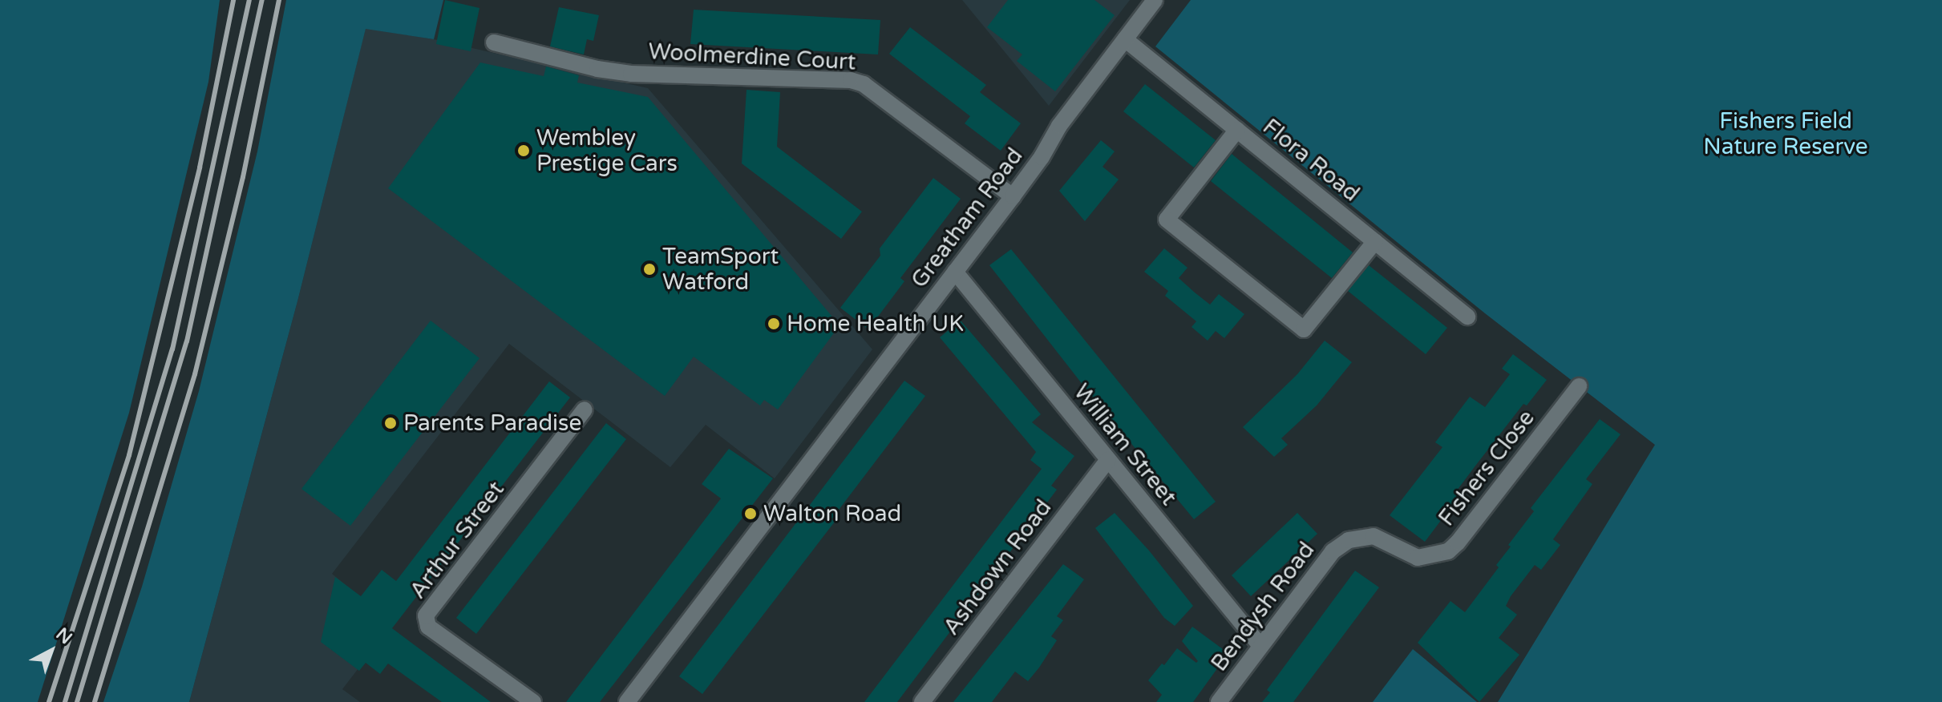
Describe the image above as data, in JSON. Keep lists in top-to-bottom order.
{
  "streets": {
    "street": [
      "Woolmerdine Court",
      "Flora Road",
      "Greatham Road",
      "William Street",
      "Fishers Close",
      "Arthur Street",
      "Ashdown Road",
      "Bendysh Road"
    ]
  },
  "crossings": [
    ["Woolmerdine Court", "Greatham Road"],
    ["Flora Road", "Greatham Road"],
    ["Greatham Road", "William Street"],
    ["William Street", "Ashdown Road"],
    ["William Street", "Bendysh Road"],
    ["Fishers Close", "Bendysh Road"]
  ],
  "parks": ["Fishers Field Nature Reserve"],
  "places": [
    "Wembley Prestige Cars",
    "TeamSport Watford",
    "Home Health UK",
    "Parents Paradise",
    "Walton Road"
  ],
  "north": "top right"
}
